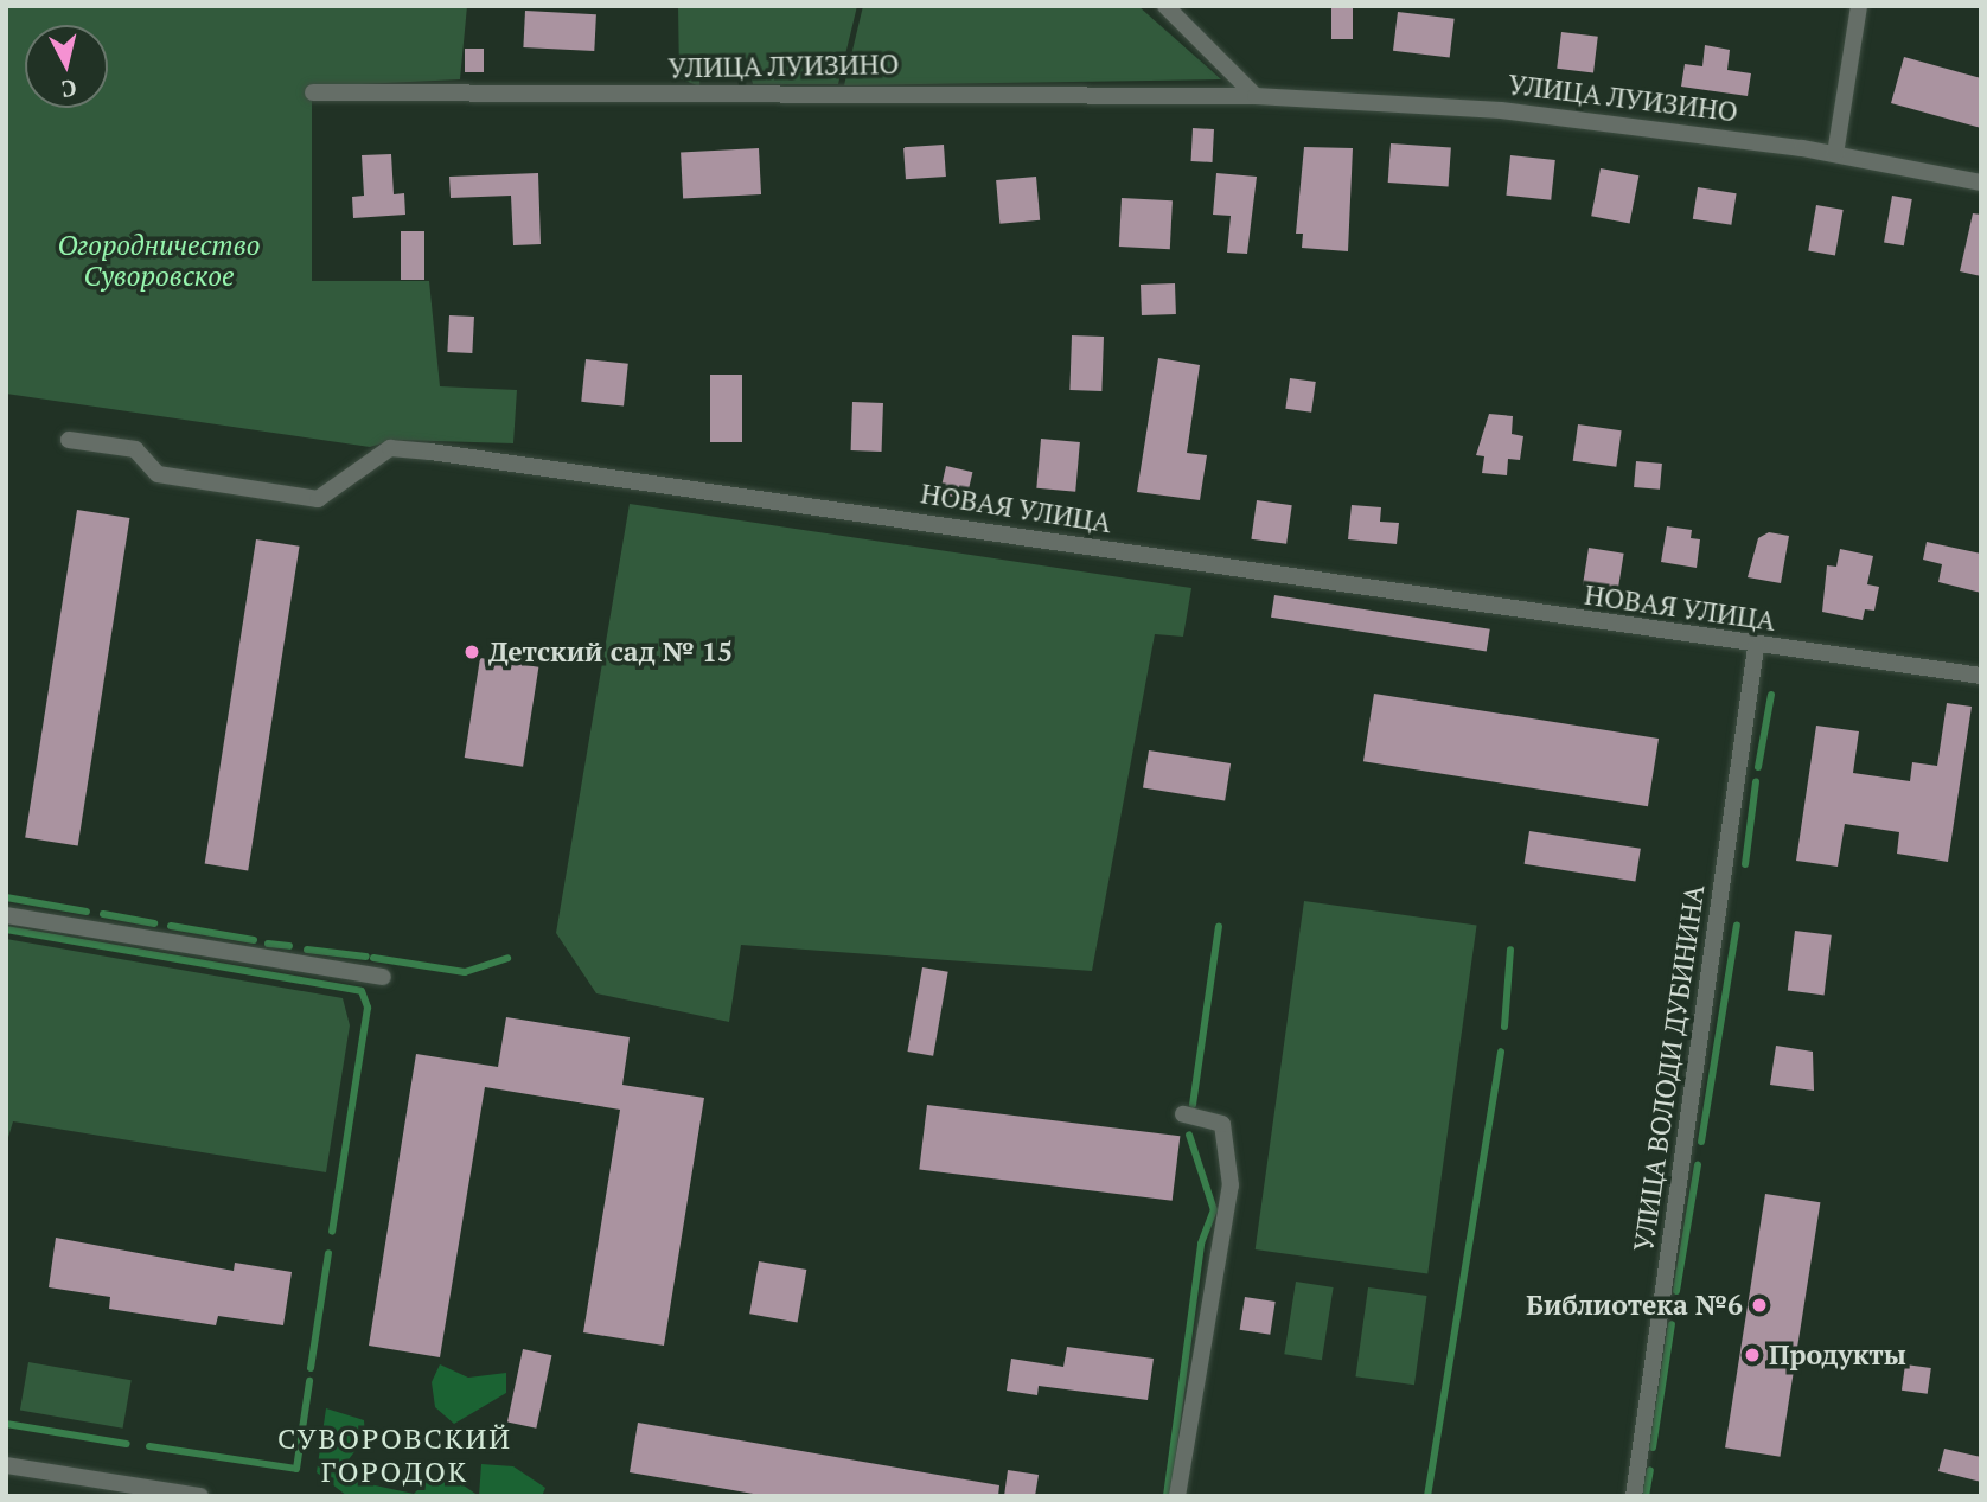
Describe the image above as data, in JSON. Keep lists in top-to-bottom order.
{
  "streets": {
    "street": ["УЛИЦА ЛУИЗИНО", "НОВАЯ УЛИЦА", "УЛИЦА ВОЛОДИ ДУБИНИНА"]
  },
  "crossings": [
    ["НОВАЯ УЛИЦА", "УЛИЦА ВОЛОДИ ДУБИНИНА"]
  ],
  "districts": ["СУВОРОВСКИЙ ГОРОДОК"],
  "parks": ["Огородничество Суворовское"],
  "places": ["Детский сад № 15", "Библиотека №6", "Продукты"],
  "north": "bottom"
}
